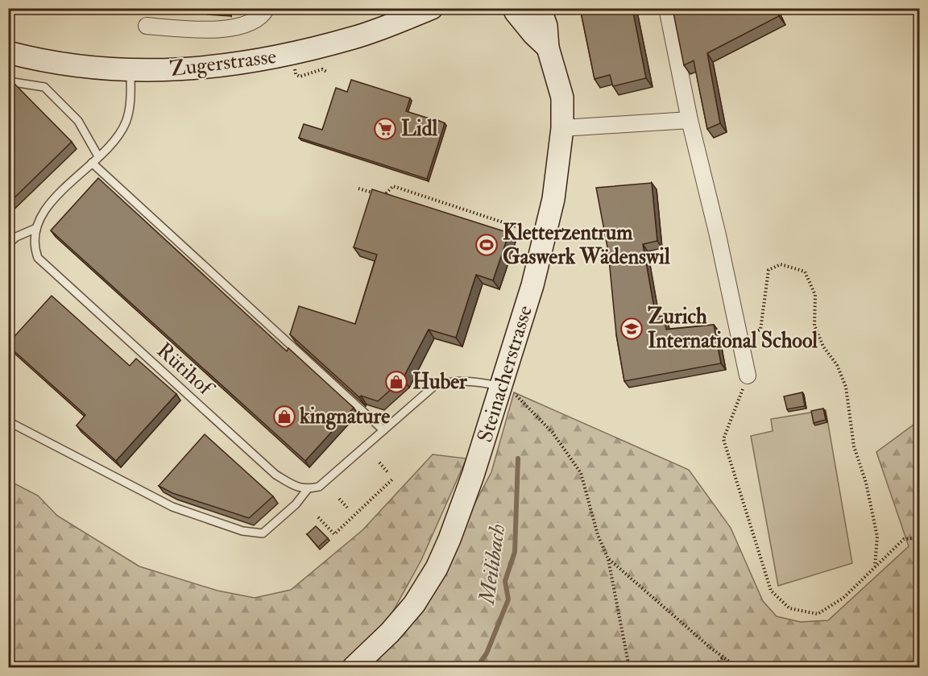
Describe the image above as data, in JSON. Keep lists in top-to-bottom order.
{
  "streets": {
    "street": ["Zugerstrasse", "Steinacherstrasse"],
    "lane": ["Rütihof"]
  },
  "water": ["Meilibach"],
  "places": {
    "supermarket": ["Lidl"],
    "sports": ["Kletterzentrum Gaswerk Wädenswil"],
    "school or university": ["Zurich International School"],
    "shop": ["Huber", "kingnature"]
  }
}
